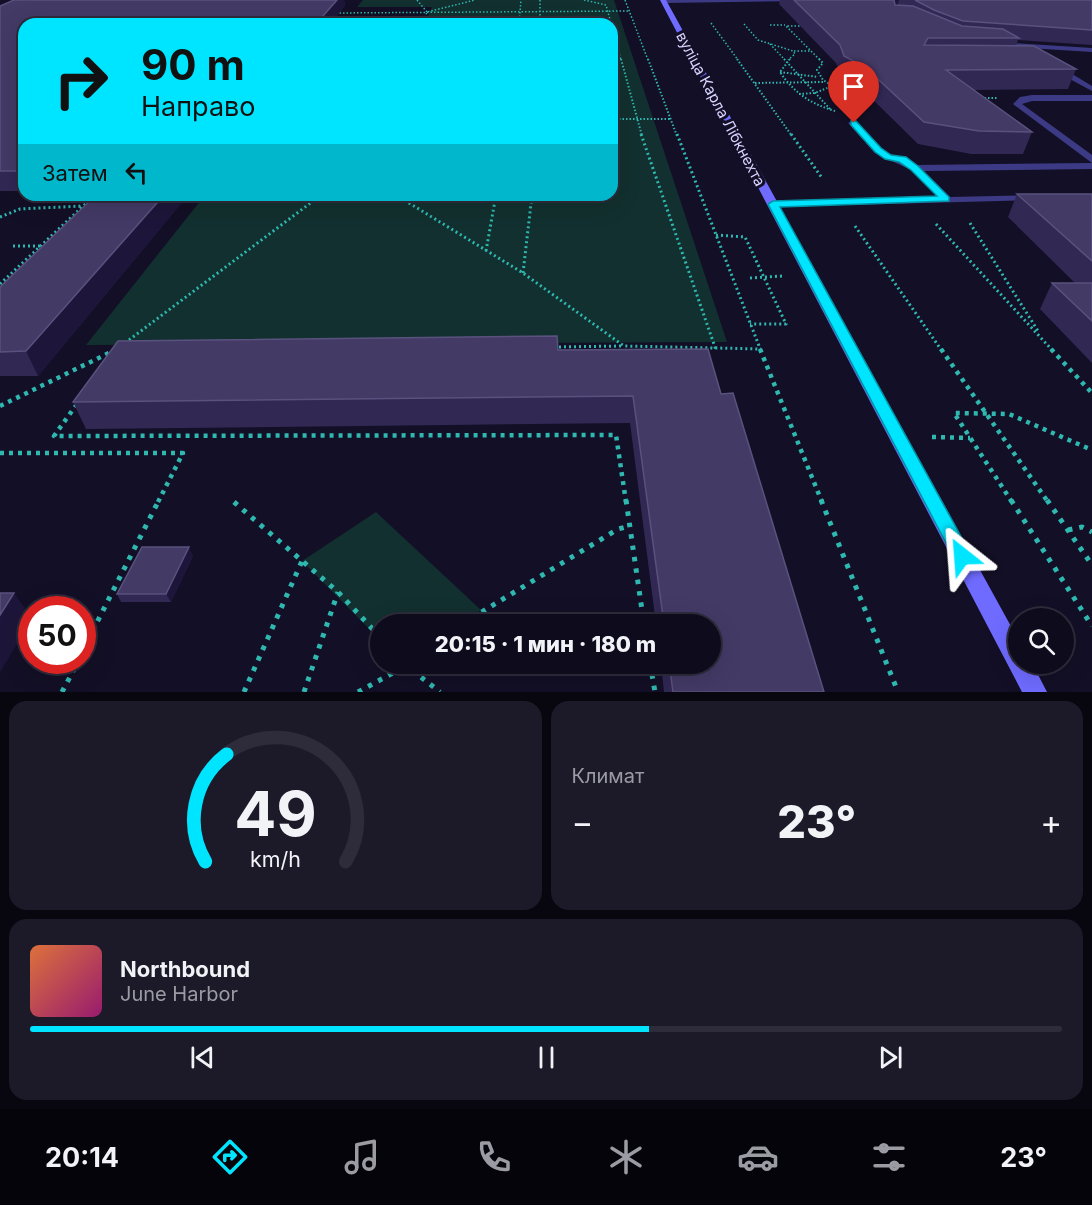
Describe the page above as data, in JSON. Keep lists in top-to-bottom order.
{
  "streets": {
    "main road": ["вуліца Карла Лібкнехта"]
  },
  "page": {
    "turn": ["90 m", "Направо"],
    "then": "Затем",
    "limit": "50",
    "trip": "20:15 · 1 мин · 180 m",
    "tile": "Климат",
    "heat": ["−", "23°", "+"],
    "song": ["Northbound", "June Harbor"],
    "tabs": ["20:14", "23°"],
    "gauge": ["49", "km/h"]
  }
}
